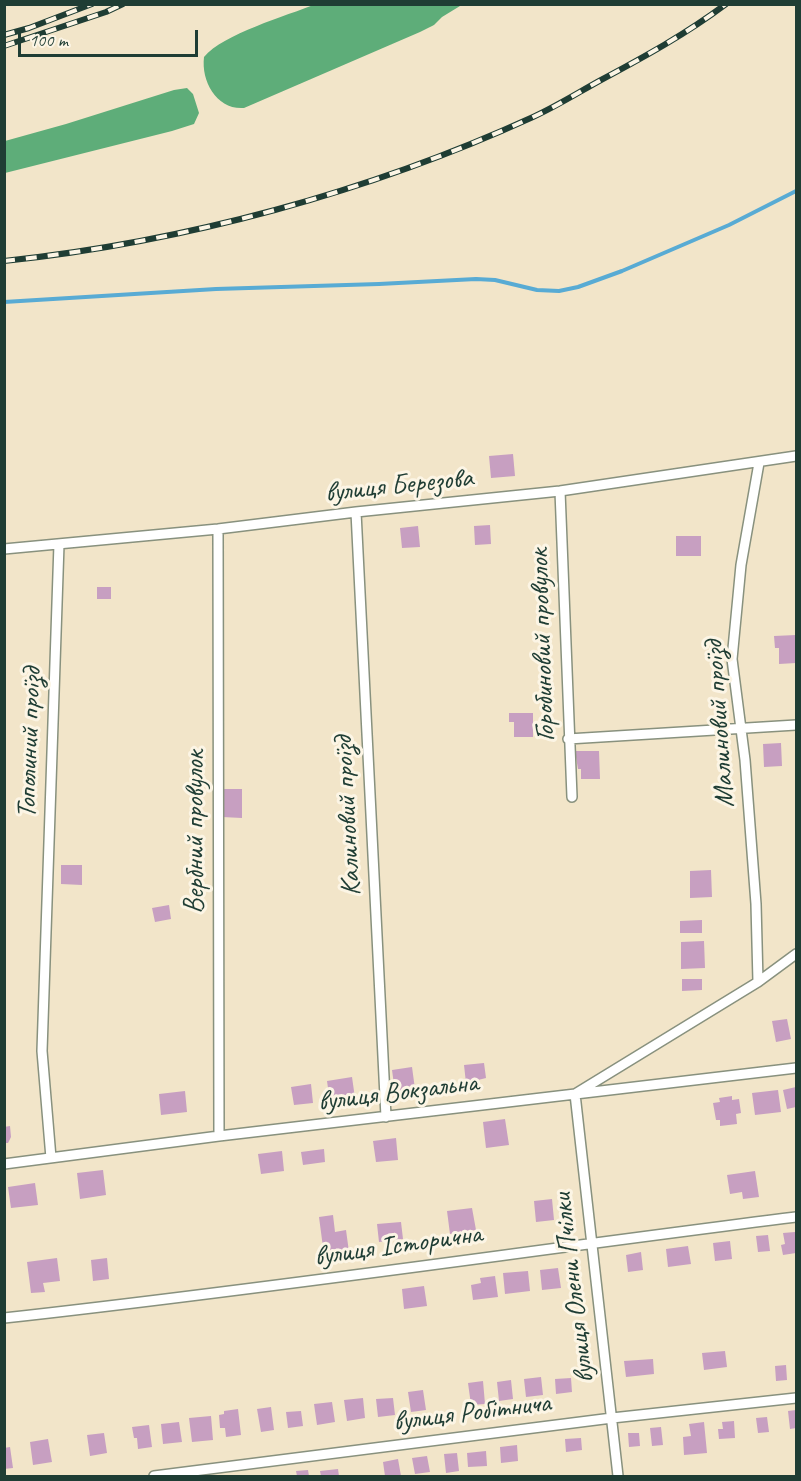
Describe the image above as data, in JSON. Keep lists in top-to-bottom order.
{
  "streets": {
    "street": [
      "вулиця Березова",
      "Горобиновий провулок",
      "Малиновий проїзд",
      "Тополиний проїзд",
      "Калиновий проїзд",
      "Вербний провулок",
      "вулиця Вокзальна",
      "вулиця Історична",
      "вулиця Олени Пчілки",
      "вулиця Робітнича"
    ]
  },
  "crossings": [
    ["вулиця Березова", "Горобиновий провулок"],
    ["вулиця Березова", "Малиновий проїзд"],
    ["вулиця Березова", "Тополиний проїзд"],
    ["вулиця Березова", "Калиновий проїзд"],
    ["вулиця Березова", "Вербний провулок"],
    ["Тополиний проїзд", "вулиця Вокзальна"],
    ["Калиновий проїзд", "вулиця Вокзальна"],
    ["Вербний провулок", "вулиця Вокзальна"],
    ["вулиця Вокзальна", "вулиця Олени Пчілки"],
    ["вулиця Історична", "вулиця Олени Пчілки"],
    ["вулиця Олени Пчілки", "вулиця Робітнича"]
  ],
  "scale_bar": "100 m"
}
